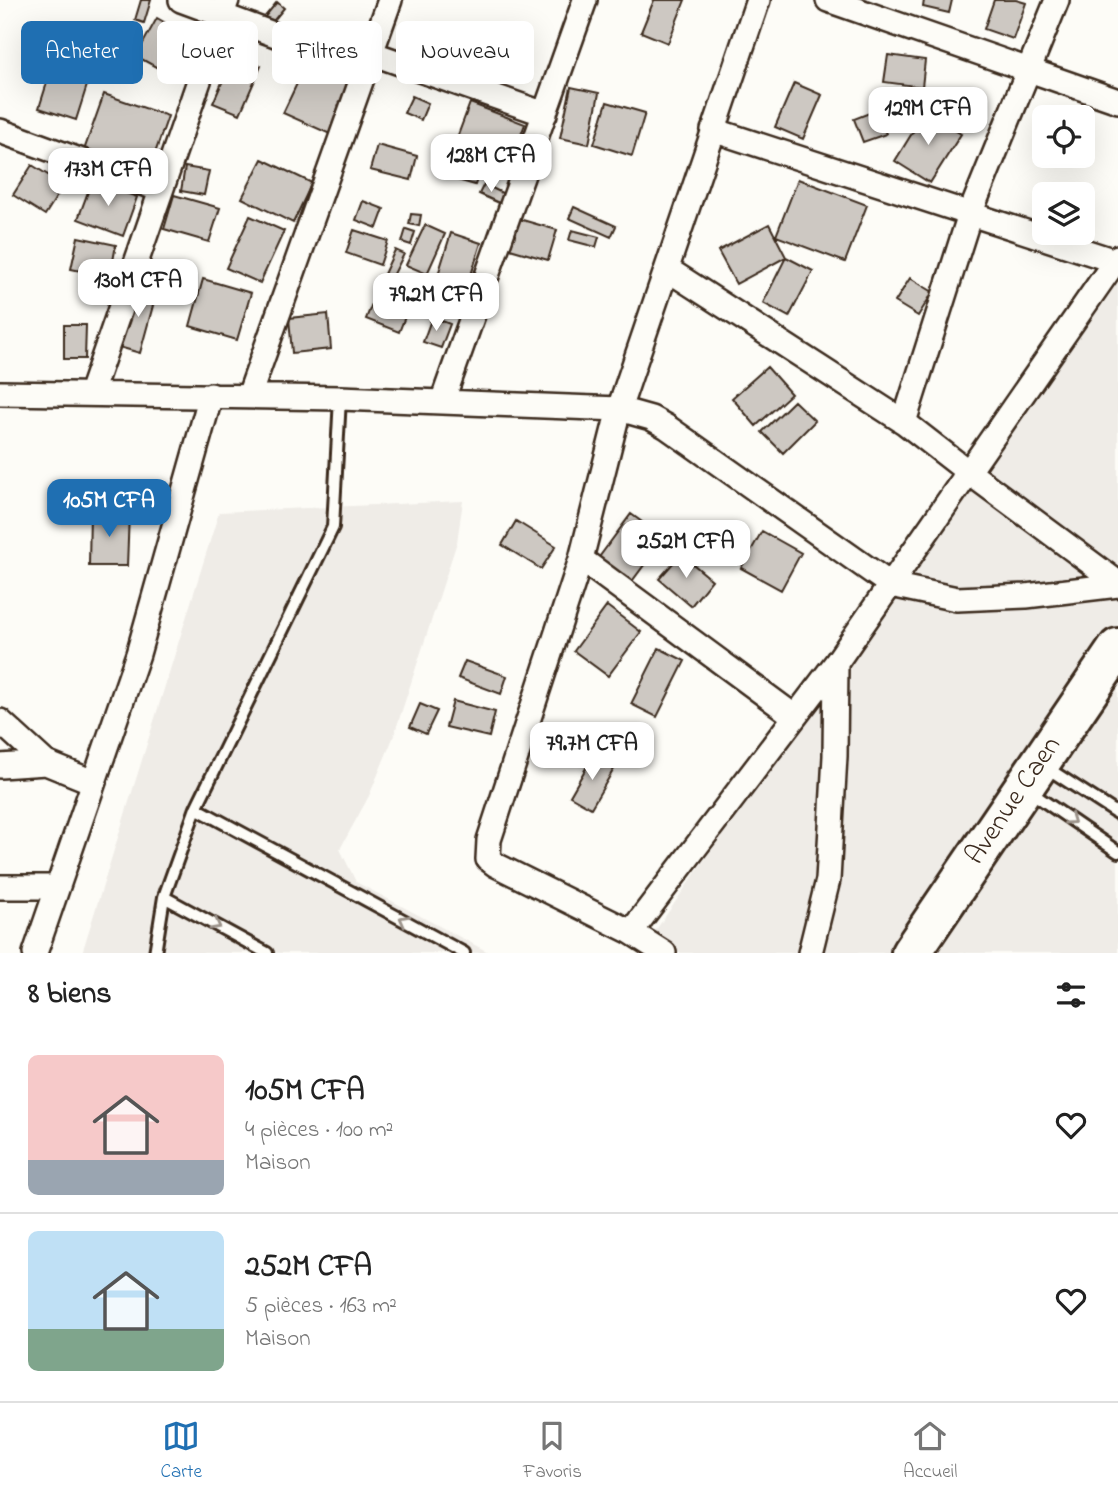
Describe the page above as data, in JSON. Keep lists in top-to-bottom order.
{
  "streets": {
    "highway": ["Avenue Caen"]
  },
  "page": {
    "chip": [
      "Acheter",
      "Louer",
      "Filtres",
      "Nouveau"
    ],
    "price": [
      "129M CFA",
      "128M CFA",
      "173M CFA",
      "130M CFA",
      "79.2M CFA",
      "105M CFA",
      "252M CFA",
      "79.7M CFA"
    ],
    "heading": "8 biens",
    "list": [
      {
        "name": "105M CFA",
        "note": "4 pièces · 100 m² · Maison"
      },
      {
        "name": "252M CFA",
        "note": "5 pièces · 163 m² · Maison"
      }
    ],
    "tabs": ["Carte", "Favoris", "Accueil"]
  }
}
